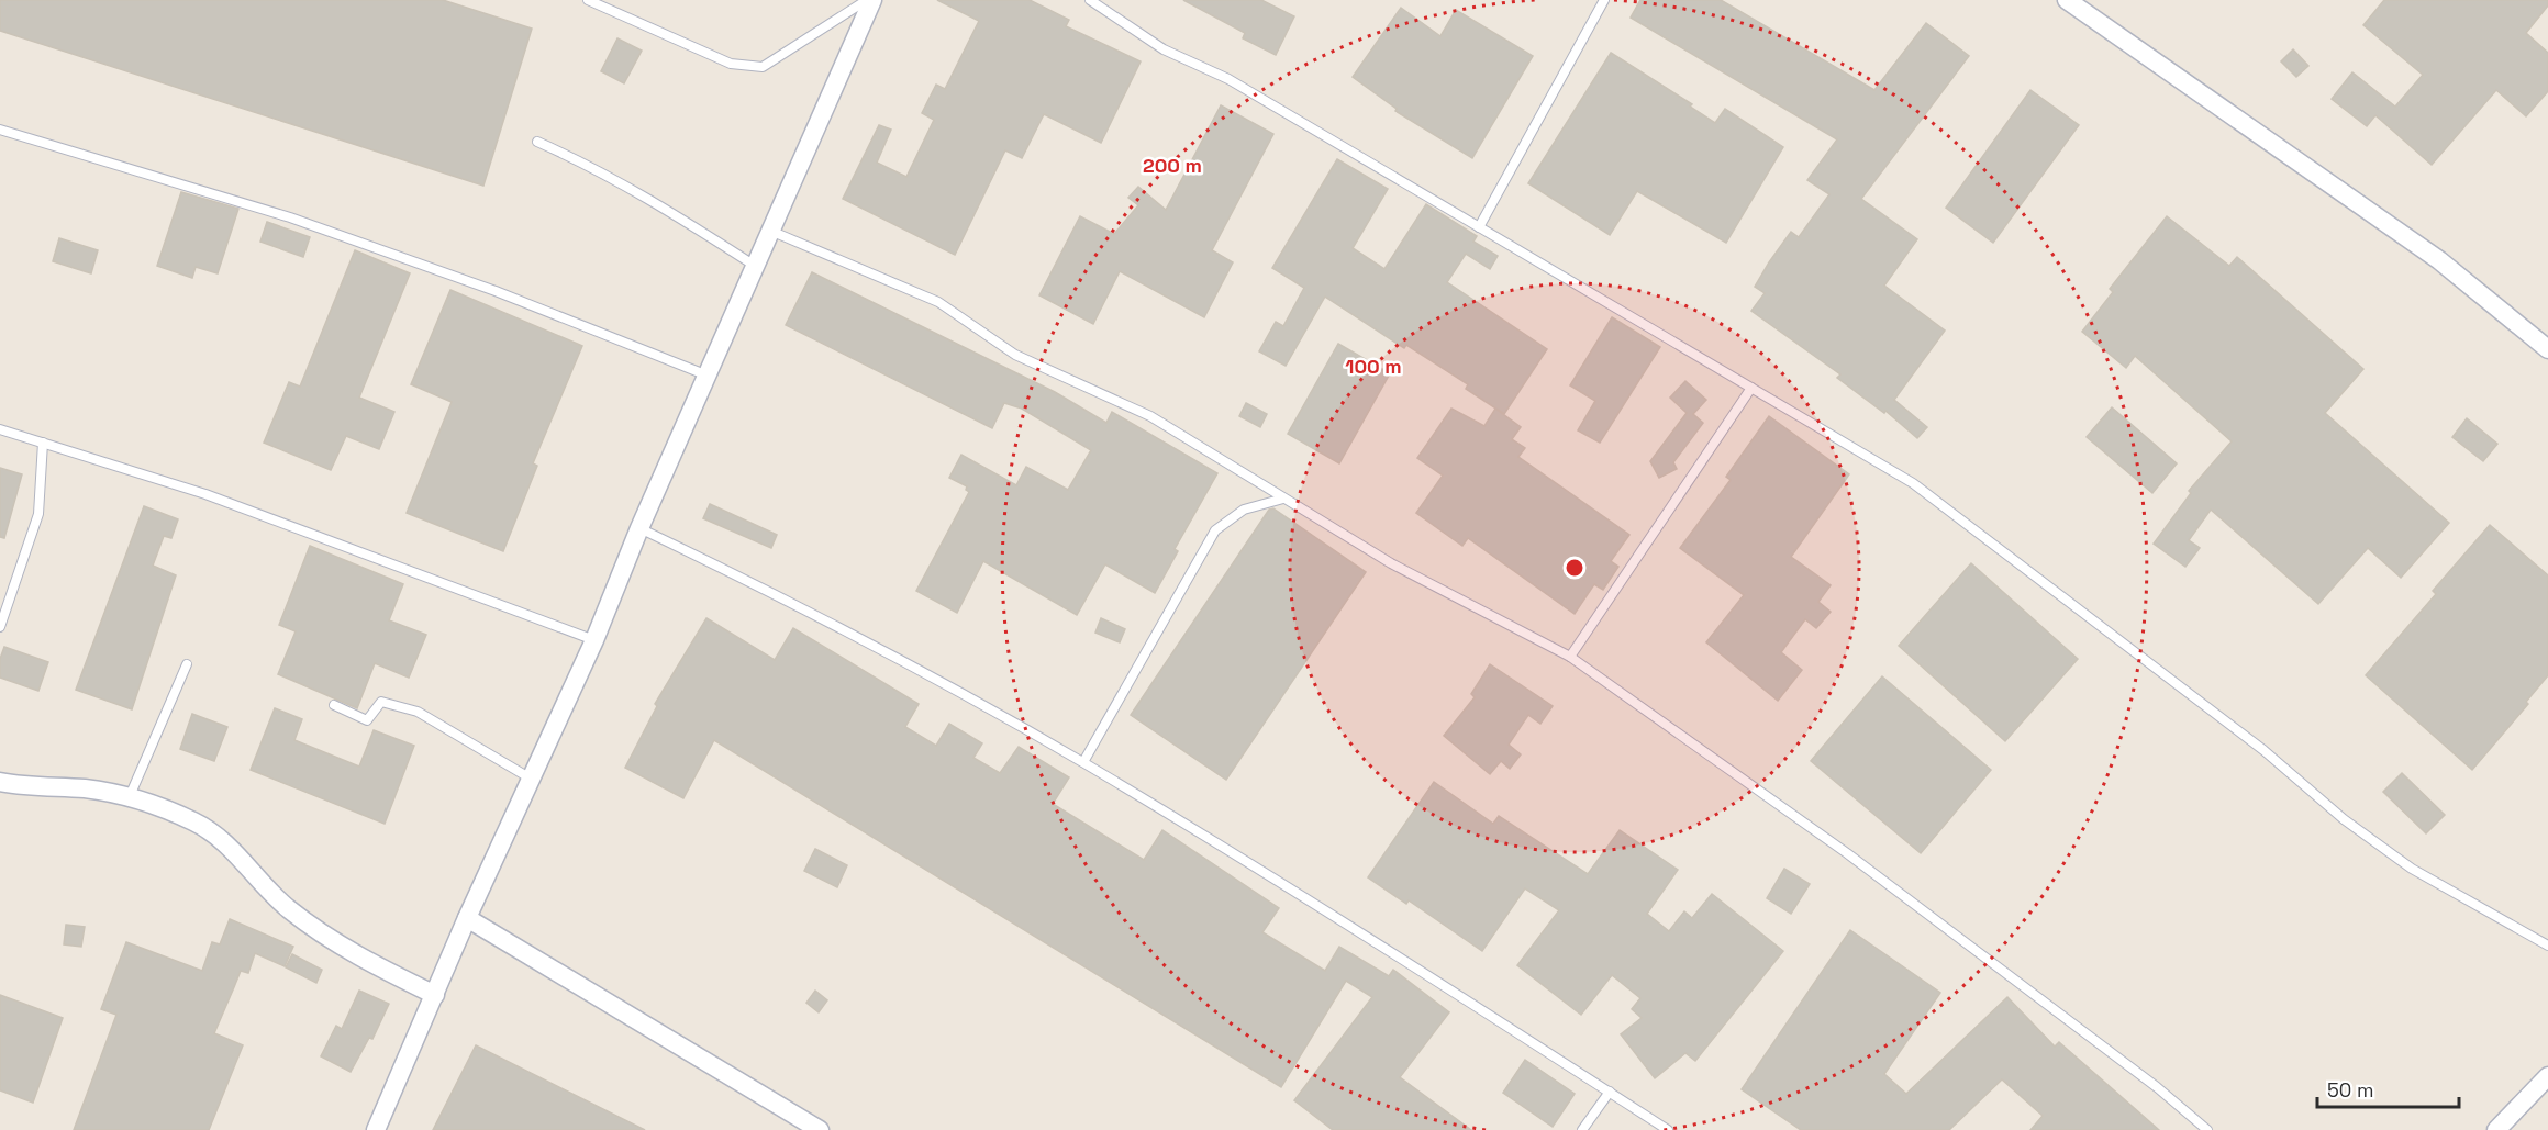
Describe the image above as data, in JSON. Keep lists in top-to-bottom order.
{
  "scale_bar": "50 m",
  "rings": ["200 m", "100 m"]
}
